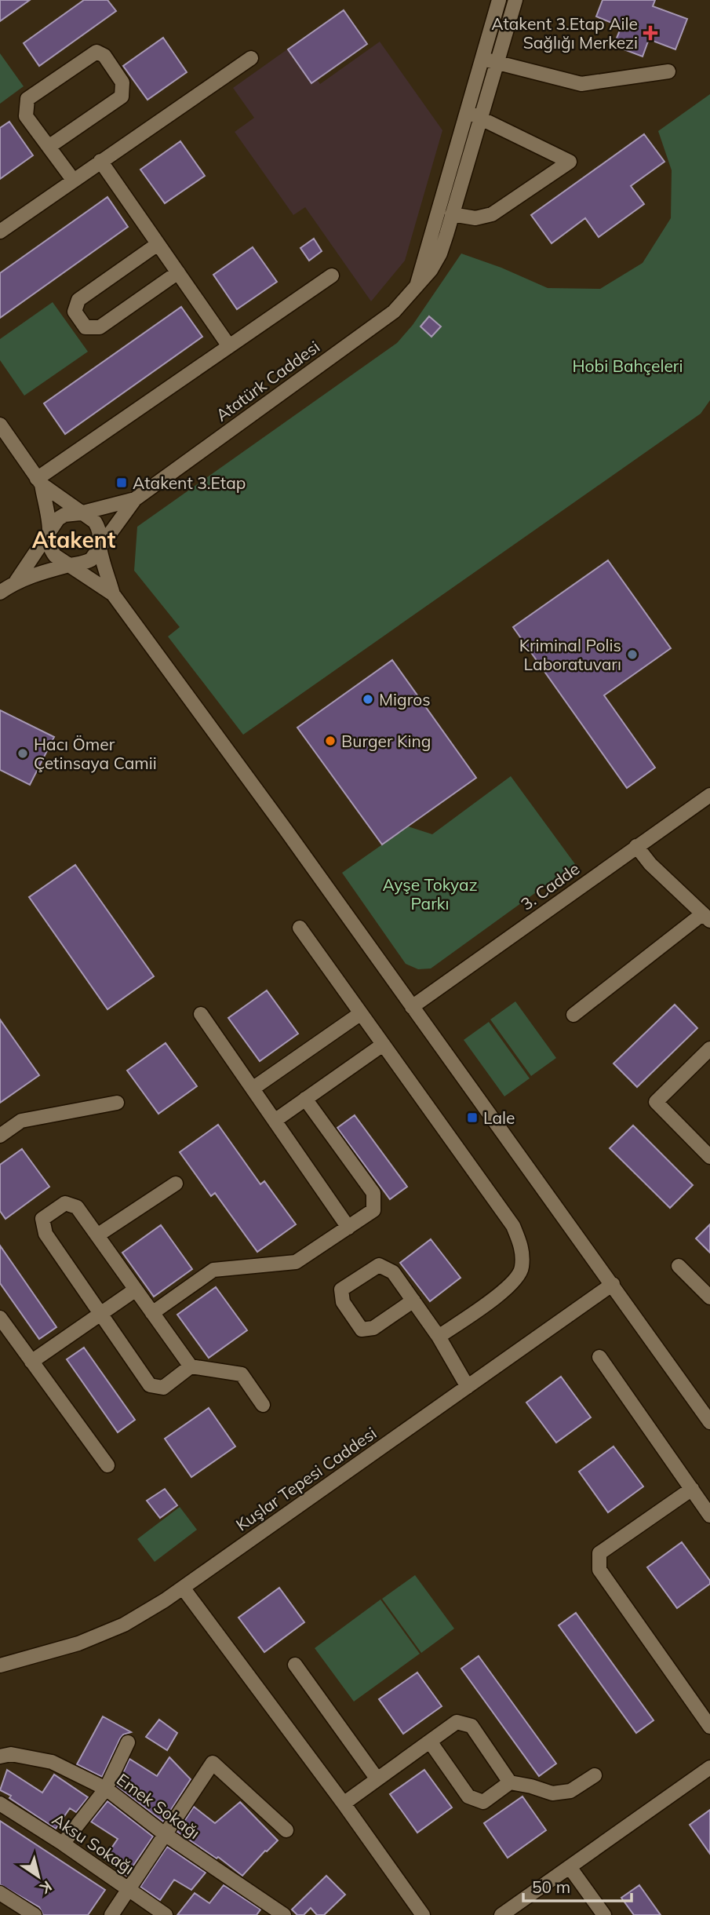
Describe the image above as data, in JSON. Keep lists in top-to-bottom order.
{
  "streets": {
    "street": [
      "Atatürk Caddesi",
      "3. Cadde",
      "Kuşlar Tepesi Caddesi",
      "Emek Sokağı",
      "Aksu Sokağı"
    ]
  },
  "districts": ["Atakent"],
  "parks": ["Hobi Bahçeleri", "Ayşe Tokyaz Parkı"],
  "places": {
    "health": ["Atakent 3.Etap Aile Sağlığı Merkezi"],
    "transit": ["Atakent 3.Etap", "Lale"],
    "other": [
      "Kriminal Polis Laboratuvarı",
      "Migros",
      "Burger King",
      "Hacı Ömer Çetinsaya Camii"
    ]
  },
  "scale_bar": "50 m",
  "north": "bottom right"
}
